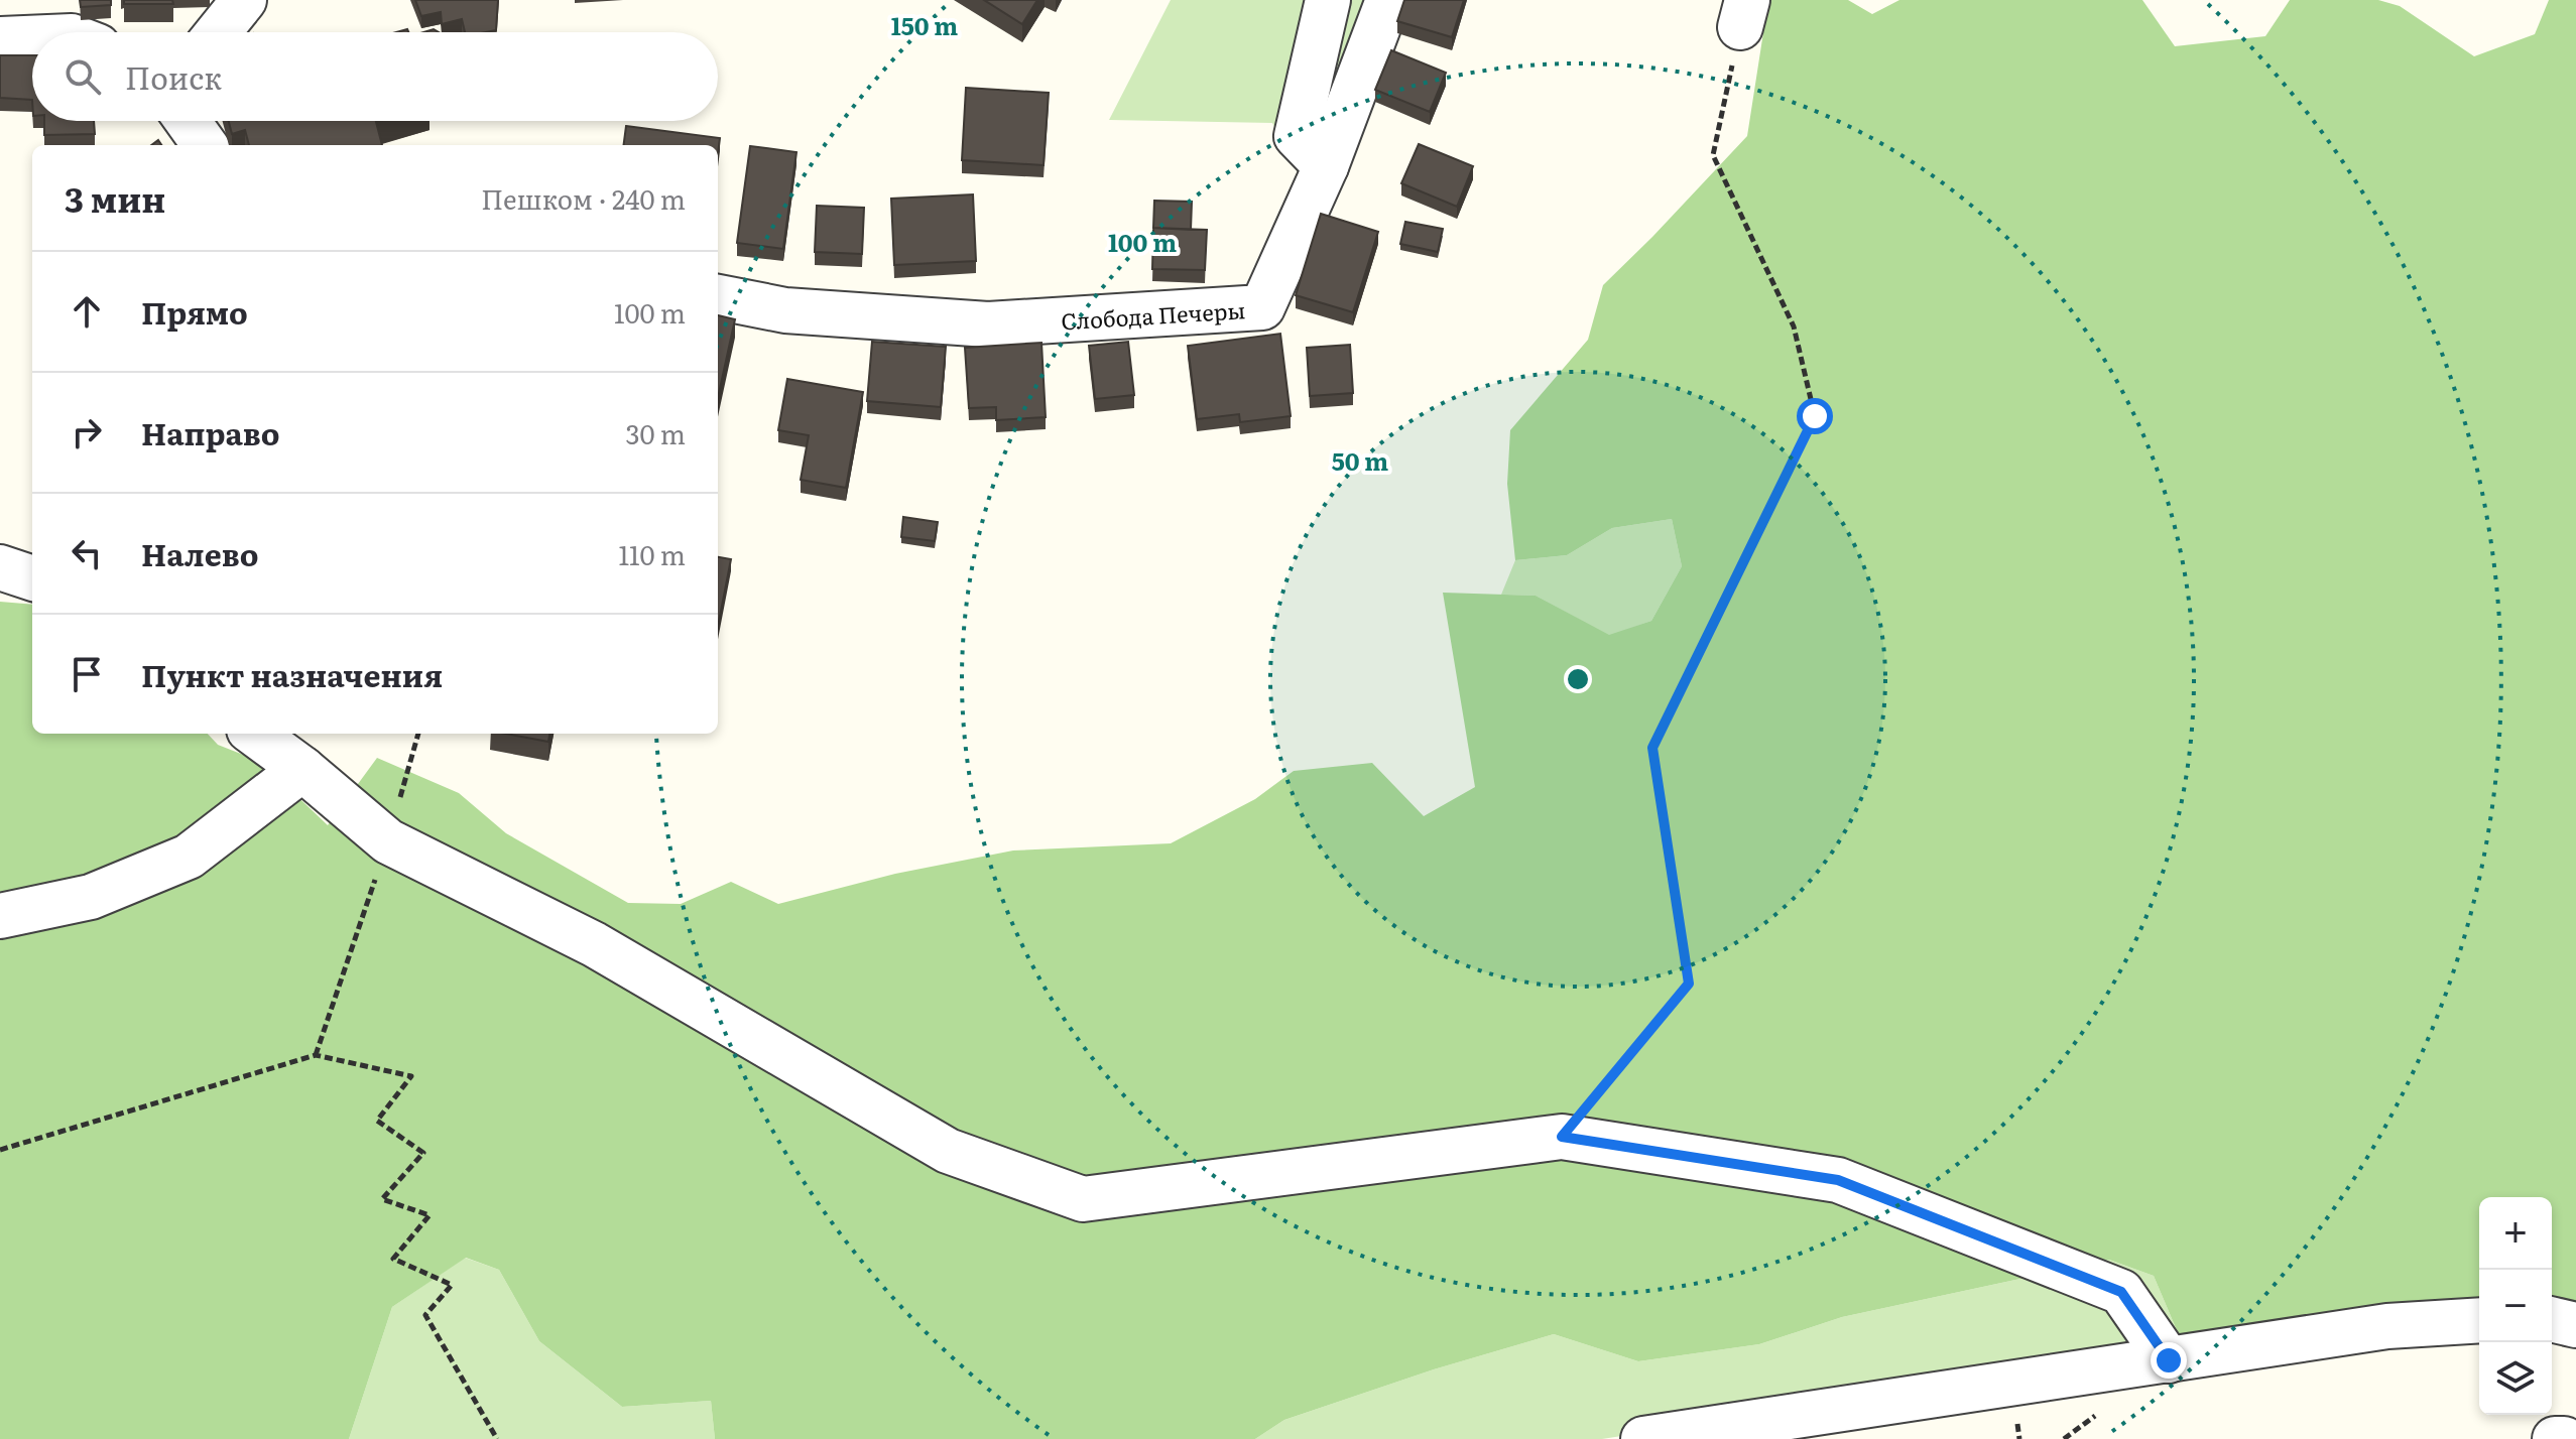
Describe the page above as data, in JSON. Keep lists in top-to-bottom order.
{
  "streets": {
    "street": ["Слобода Печеры"]
  },
  "page": {
    "search": "Поиск",
    "heading": ["3 мин", "Пешком · 240 m"],
    "list": [
      ["Прямо", "100 m"],
      ["Направо", "30 m"],
      ["Налево", "110 m"],
      "Пункт назначения"
    ],
    "map_buttons": ["+", "−"]
  },
  "rings": ["150 m", "100 m", "50 m"]
}
